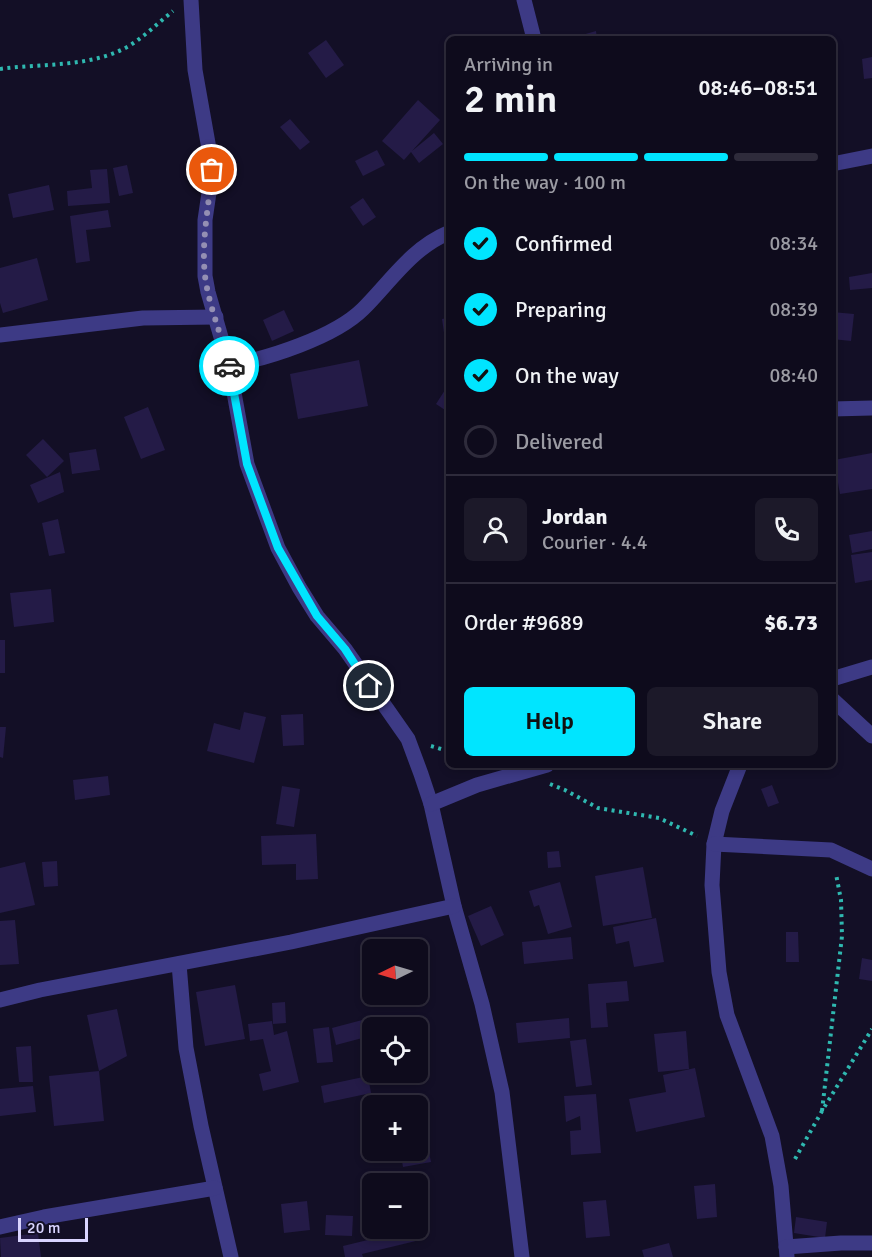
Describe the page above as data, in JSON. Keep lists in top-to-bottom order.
{
  "scale_bar": "20 m",
  "north": "left",
  "page": {
    "heading": ["2 min", "Arriving in", "08:46–08:51"],
    "panel": [
      "Jordan",
      "Courier · 4.4",
      "Order #9689",
      "$6.73"
    ],
    "bar": "On the way · 100 m",
    "list": [
      ["Confirmed", "08:34"],
      ["Preparing", "08:39"],
      ["On the way", "08:40"],
      "Delivered"
    ],
    "buttons": ["Help", "Share"],
    "map_buttons": ["+", "−"],
    "scale": "20 m"
  }
}
